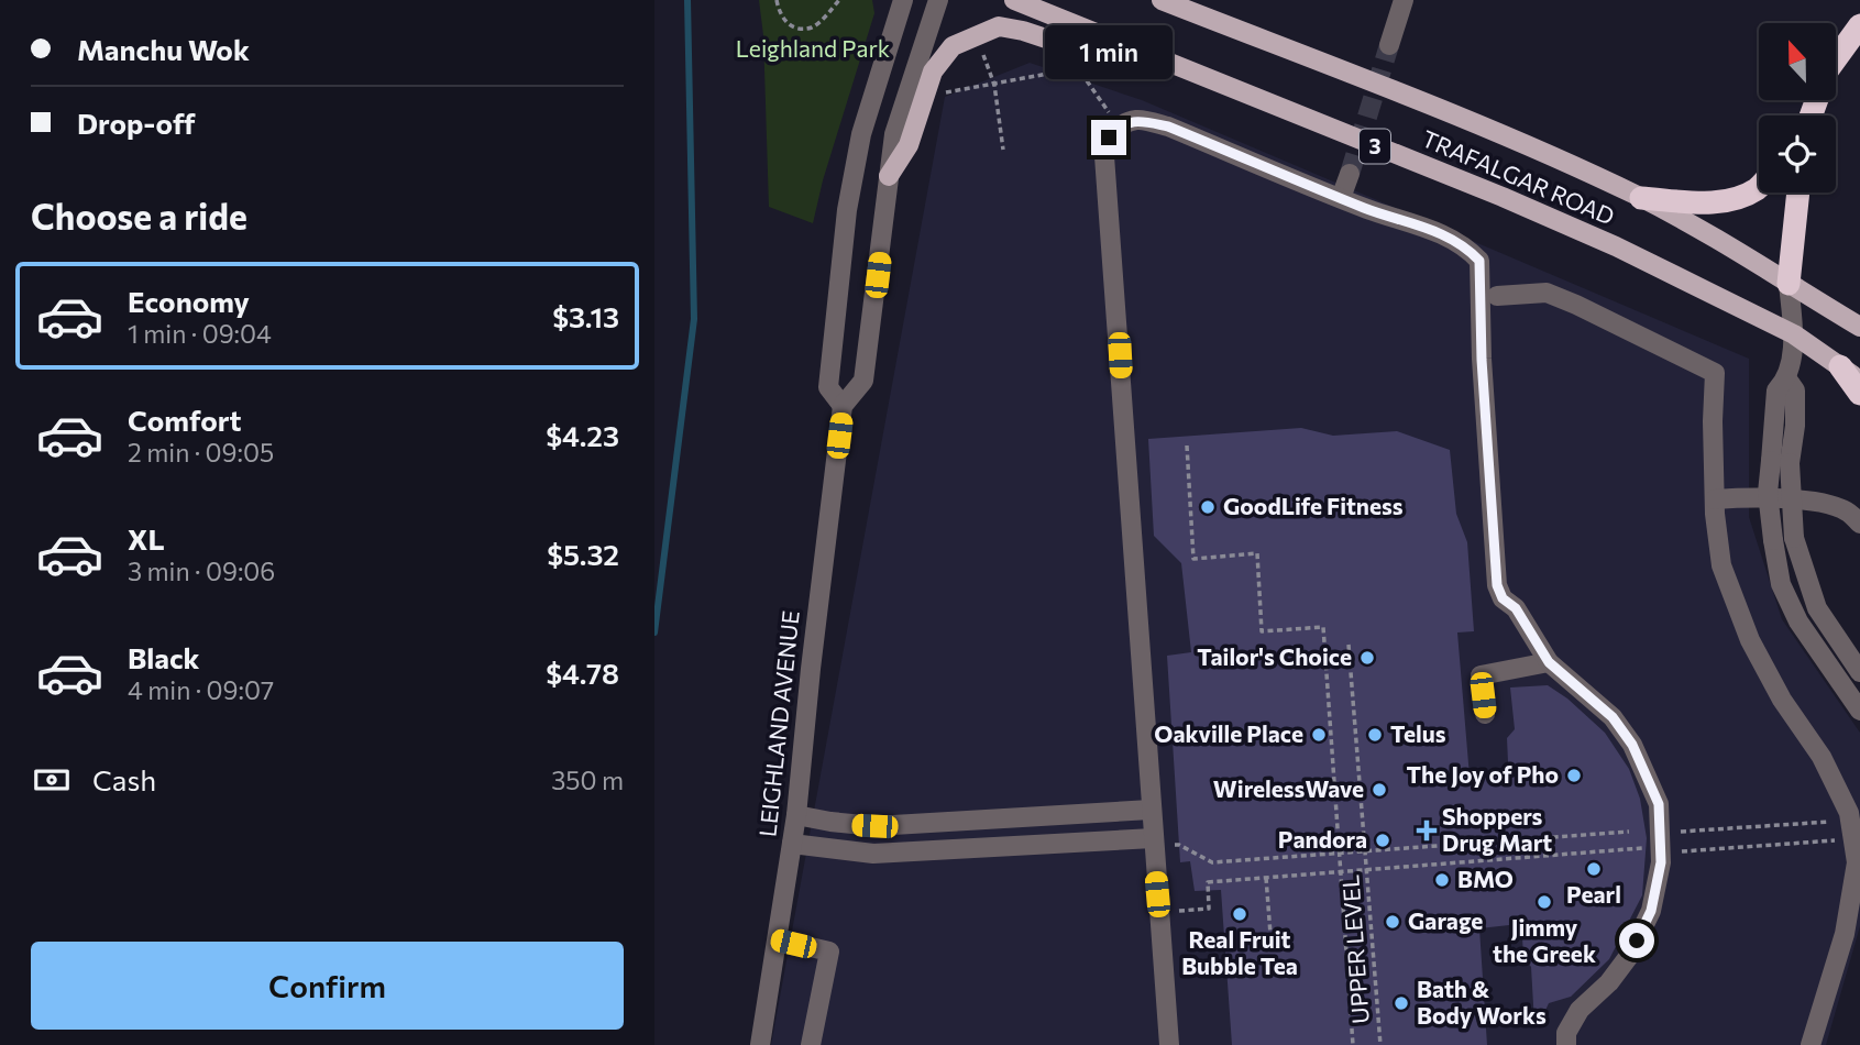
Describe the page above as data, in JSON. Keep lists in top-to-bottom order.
{
  "streets": {
    "main road": ["3", "TRAFALGAR ROAD"],
    "street": ["LEIGHLAND AVENUE"],
    "path": ["UPPER LEVEL"]
  },
  "parks": ["Leighland Park"],
  "places": {
    "other": [
      "GoodLife Fitness",
      "Tailor's Choice",
      "Oakville Place",
      "Telus",
      "The Joy of Pho",
      "WirelessWave",
      "Pandora",
      "Pearl",
      "BMO",
      "Jimmy the Greek",
      "Real Fruit Bubble Tea",
      "Garage",
      "Bath & Body Works"
    ],
    "health": ["Shoppers Drug Mart"]
  },
  "north": "top",
  "page": {
    "banner": ["Manchu Wok", "Drop-off"],
    "bubble": "1 min",
    "heading": "Choose a ride",
    "list": [
      {
        "name": "Economy",
        "note": "1 min · 09:04",
        "value": "$3.13"
      },
      {
        "name": "Comfort",
        "note": "2 min · 09:05",
        "value": "$4.23"
      },
      {
        "name": "XL",
        "note": "3 min · 09:06",
        "value": "$5.32"
      },
      {
        "name": "Black",
        "note": "4 min · 09:07",
        "value": "$4.78"
      }
    ],
    "pay": ["Cash", "350 m"],
    "buttons": "Confirm"
  }
}
